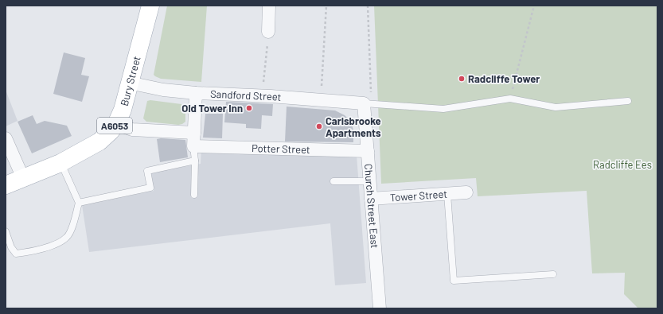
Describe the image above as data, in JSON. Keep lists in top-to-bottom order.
{
  "streets": {
    "main road": ["Bury Street", "A6053"],
    "street": [
      "Sandford Street",
      "Potter Street",
      "Tower Street",
      "Church Street East"
    ]
  },
  "crossings": [
    ["Bury Street", "Sandford Street"],
    ["Sandford Street", "Church Street East"],
    ["Potter Street", "Church Street East"],
    ["Tower Street", "Church Street East"]
  ],
  "parks": ["Radcliffe Ees"],
  "places": ["Radcliffe Tower", "Old Tower Inn", "Carisbrooke Apartments"]
}
